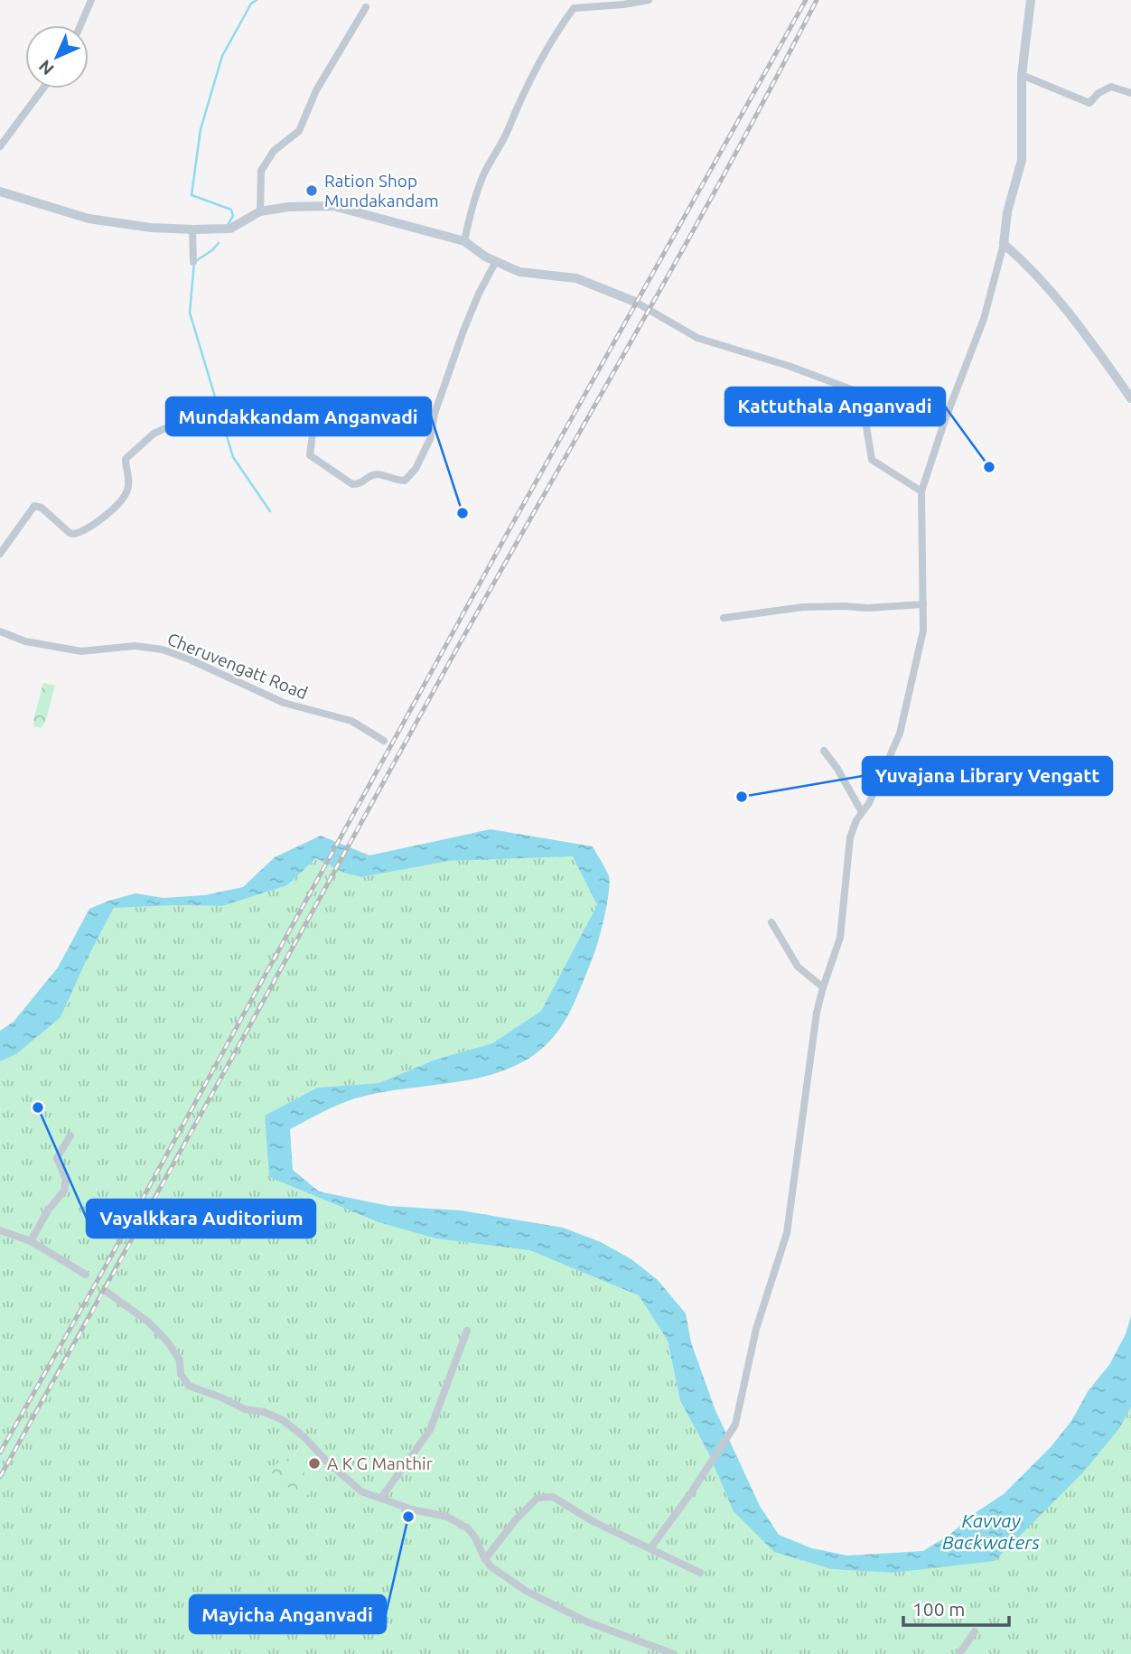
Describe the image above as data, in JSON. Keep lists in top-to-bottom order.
{
  "streets": {
    "street": ["Cheruvengatt Road"]
  },
  "water": ["Kavvay Backwaters"],
  "places": [
    "Ration Shop Mundakandam",
    "Kattuthala Anganvadi",
    "Mundakkandam Anganvadi",
    "Yuvajana Library Vengatt",
    "Vayalkkara Auditorium",
    "A K G Manthir",
    "Mayicha Anganvadi"
  ],
  "scale_bar": "100 m",
  "north": "bottom left"
}
